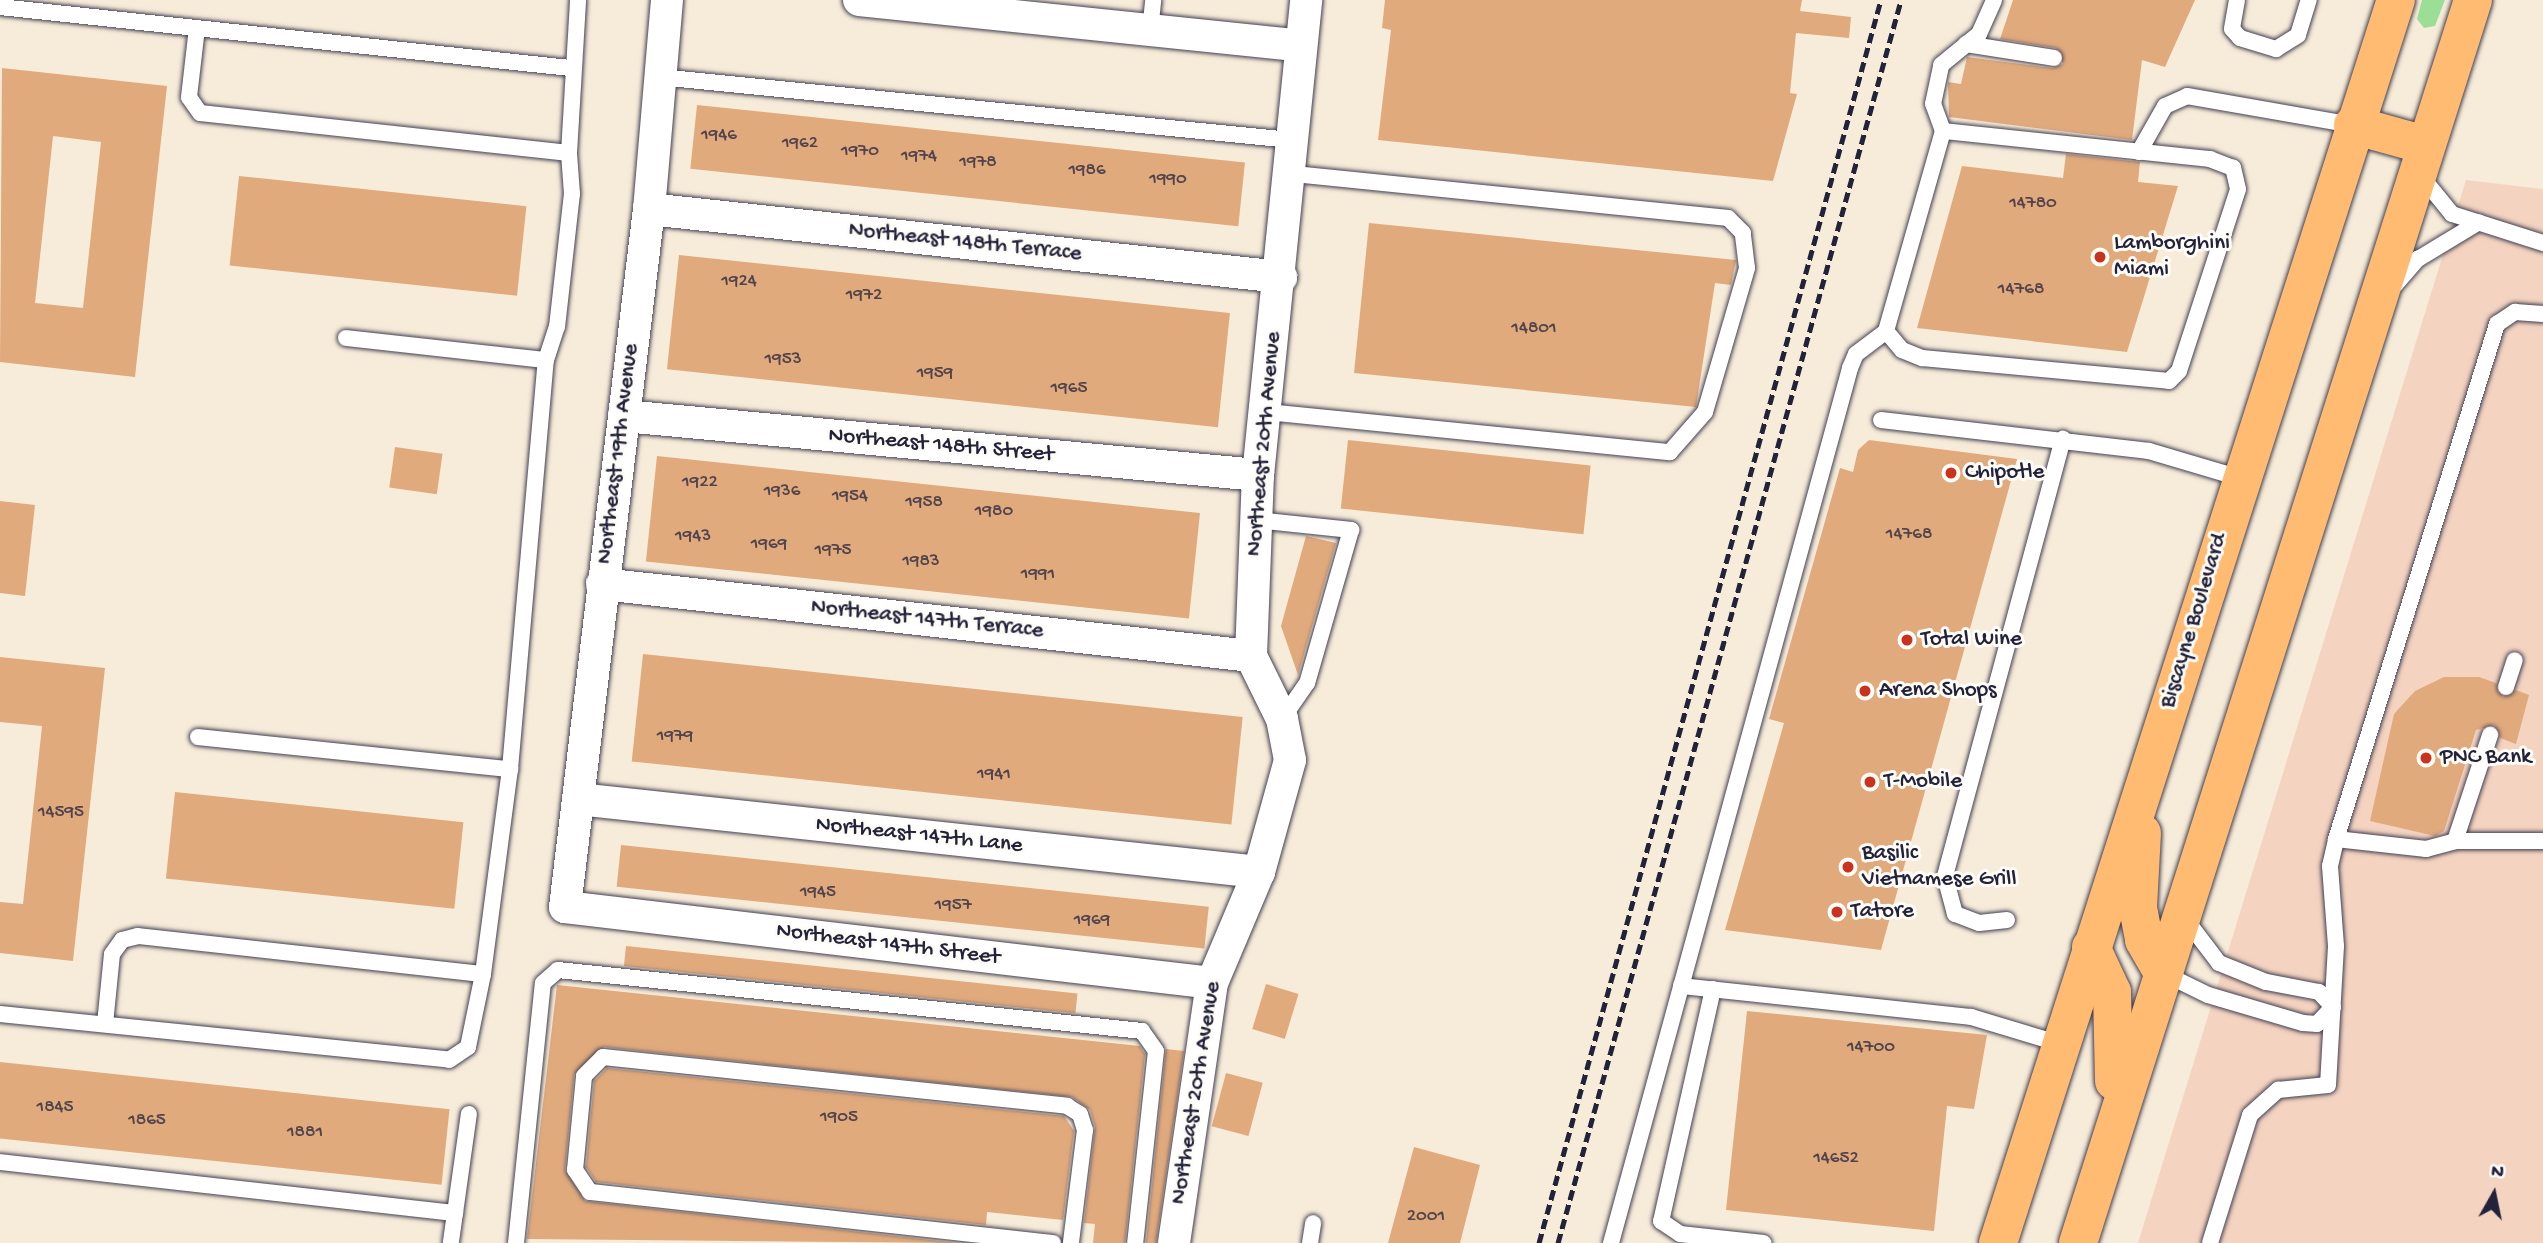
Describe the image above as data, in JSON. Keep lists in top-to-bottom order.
{
  "streets": {
    "main road": ["Biscayne Boulevard"],
    "street": [
      "Northeast 148th Terrace",
      "Northeast 20th Avenue",
      "Northeast 148th Street",
      "Northeast 19th Avenue",
      "Northeast 147th Terrace",
      "Northeast 147th Lane",
      "Northeast 147th Street"
    ]
  },
  "crossings": [
    ["Northeast 148th Terrace", "Northeast 20th Avenue"],
    ["Northeast 148th Terrace", "Northeast 19th Avenue"],
    ["Northeast 20th Avenue", "Northeast 148th Street"],
    ["Northeast 20th Avenue", "Northeast 147th Terrace"],
    ["Northeast 20th Avenue", "Northeast 147th Lane"],
    ["Northeast 20th Avenue", "Northeast 147th Street"],
    ["Northeast 148th Street", "Northeast 19th Avenue"],
    ["Northeast 19th Avenue", "Northeast 147th Terrace"],
    ["Northeast 19th Avenue", "Northeast 147th Lane"],
    ["Northeast 19th Avenue", "Northeast 147th Street"]
  ],
  "places": [
    "Lamborghini Miami",
    "Chipotle",
    "Total Wine",
    "Arena Shops",
    "PNC Bank",
    "T-Mobile",
    "Basilic Vietnamese Grill",
    "Tatore"
  ],
  "house_numbers": [
    "1946",
    "1962",
    "1970",
    "1974",
    "1978",
    "1986",
    "1990",
    "14780",
    "1924",
    "14768",
    "1972",
    "14801",
    "1953",
    "1959",
    "1965",
    "1922",
    "1936",
    "1954",
    "1958",
    "1980",
    "14768",
    "1943",
    "1969",
    "1975",
    "1983",
    "1991",
    "1979",
    "1941",
    "14595",
    "1945",
    "1957",
    "1969",
    "14700",
    "1845",
    "1905",
    "1865",
    "1881",
    "14652",
    "2001"
  ],
  "north": "top"
}
